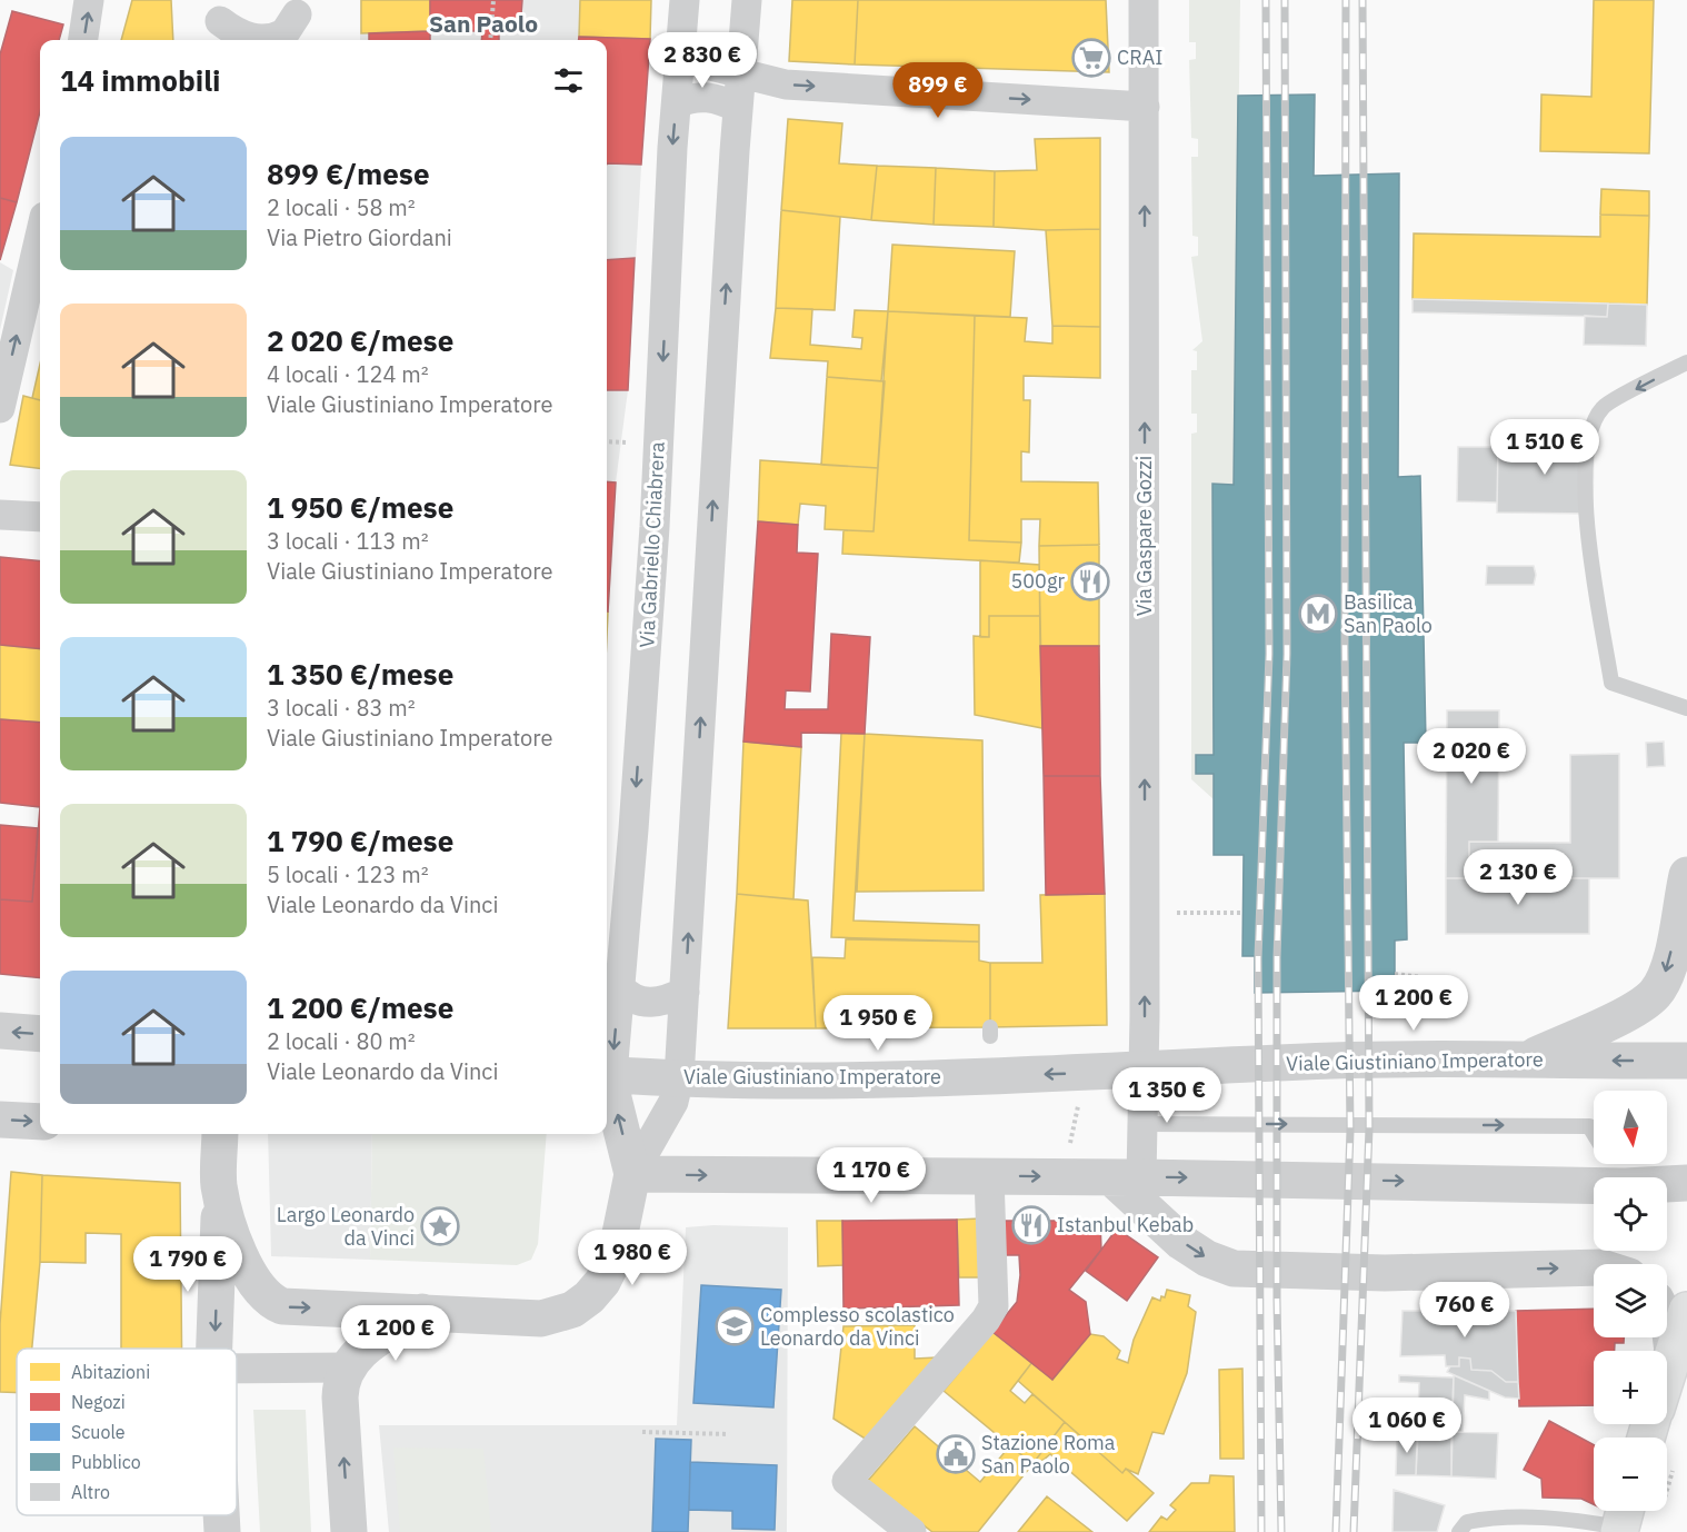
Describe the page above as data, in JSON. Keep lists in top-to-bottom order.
{
  "streets": {
    "street": ["Via Gaspare Gozzi", "Via Gabriello Chiabrera", "Viale Giustiniano Imperatore"]
  },
  "crossings": [
    ["Via Gaspare Gozzi", "Viale Giustiniano Imperatore"],
    ["Via Gabriello Chiabrera", "Viale Giustiniano Imperatore"]
  ],
  "one_way": ["Via Gaspare Gozzi"],
  "districts": ["San Paolo"],
  "places": {
    "supermarket": ["CRAI"],
    "restaurant": ["500gr", "Istanbul Kebab"],
    "metro station": ["Basilica San Paolo"],
    "place": ["Largo Leonardo da Vinci"],
    "school or university": ["Complesso scolastico Leonardo da Vinci"],
    "public building": ["Stazione Roma San Paolo"]
  },
  "legend": [
    "Abitazioni",
    "Negozi",
    "Scuole",
    "Pubblico",
    "Altro"
  ],
  "north": "bottom",
  "page": {
    "price": [
      "2 830 €",
      "899 €",
      "1 510 €",
      "2 020 €",
      "2 130 €",
      "1 200 €",
      "1 950 €",
      "1 350 €",
      "1 170 €",
      "1 980 €",
      "1 790 €",
      "760 €",
      "1 200 €",
      "1 060 €"
    ],
    "heading": "14 immobili",
    "list": [
      {
        "name": "899 €/mese",
        "note": "2 locali · 58 m² · Via Pietro Giordani"
      },
      {
        "name": "2 020 €/mese",
        "note": "4 locali · 124 m² · Viale Giustiniano Imperatore"
      },
      {
        "name": "1 950 €/mese",
        "note": "3 locali · 113 m² · Viale Giustiniano Imperatore"
      },
      {
        "name": "1 350 €/mese",
        "note": "3 locali · 83 m² · Viale Giustiniano Imperatore"
      },
      {
        "name": "1 790 €/mese",
        "note": "5 locali · 123 m² · Viale Leonardo da Vinci"
      },
      {
        "name": "1 200 €/mese",
        "note": "2 locali · 80 m² · Viale Leonardo da Vinci"
      }
    ],
    "map_buttons": ["+", "−"]
  }
}
